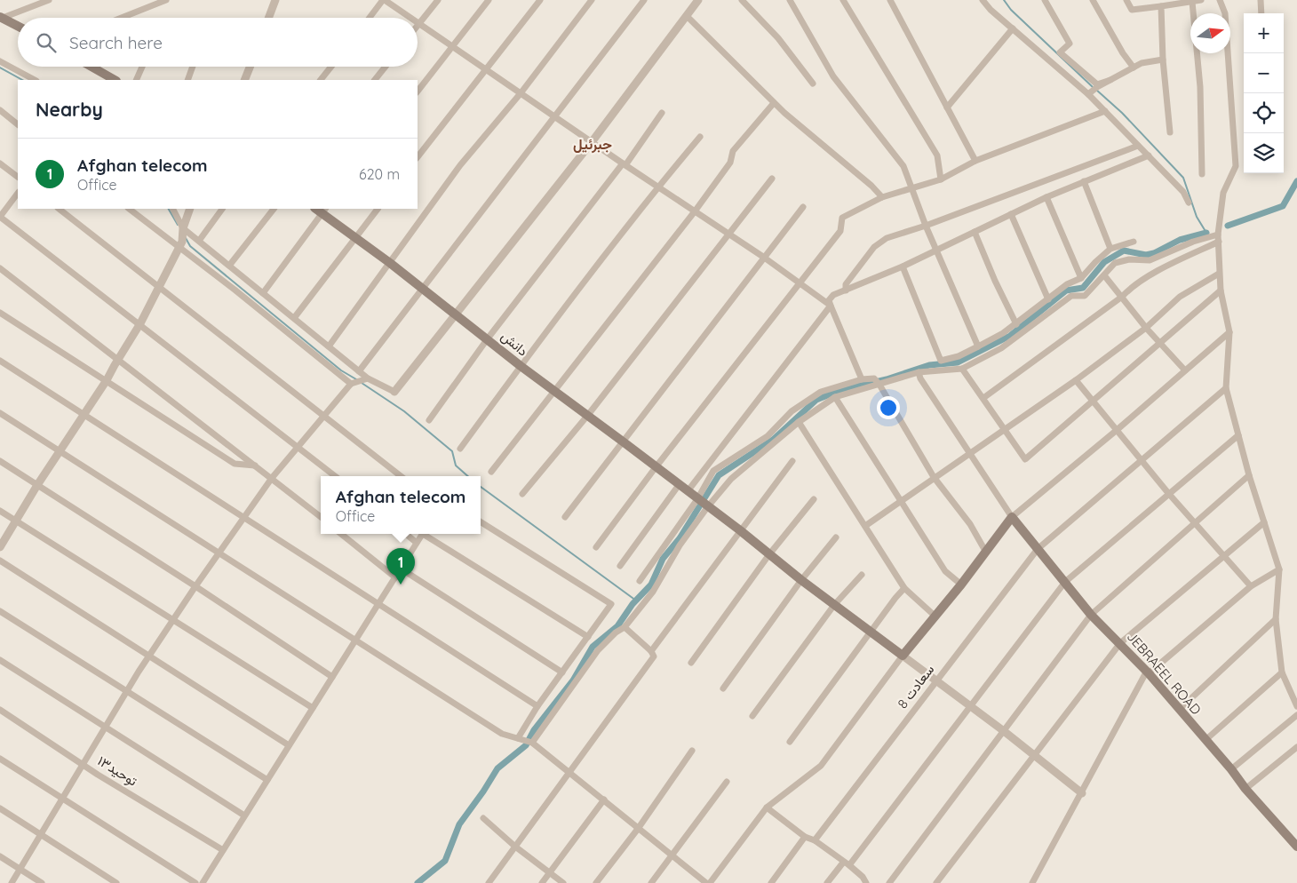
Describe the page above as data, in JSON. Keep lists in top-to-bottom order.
{
  "streets": {
    "main road": ["دانش", "JEBRAEEL ROAD"],
    "street": ["سعادت 8", "توحید۱۳"]
  },
  "crossings": [
    ["JEBRAEEL ROAD", "سعادت 8"]
  ],
  "districts": ["جبرئیل"],
  "north": "right",
  "page": {
    "map_buttons": ["+", "−"],
    "search": "Search here",
    "heading": "Nearby",
    "list": [
      {
        "mark": "1",
        "name": "Afghan telecom",
        "note": "Office",
        "value": "620 m"
      }
    ],
    "popup": ["Afghan telecom", "Office"],
    "pins": "1"
  }
}
